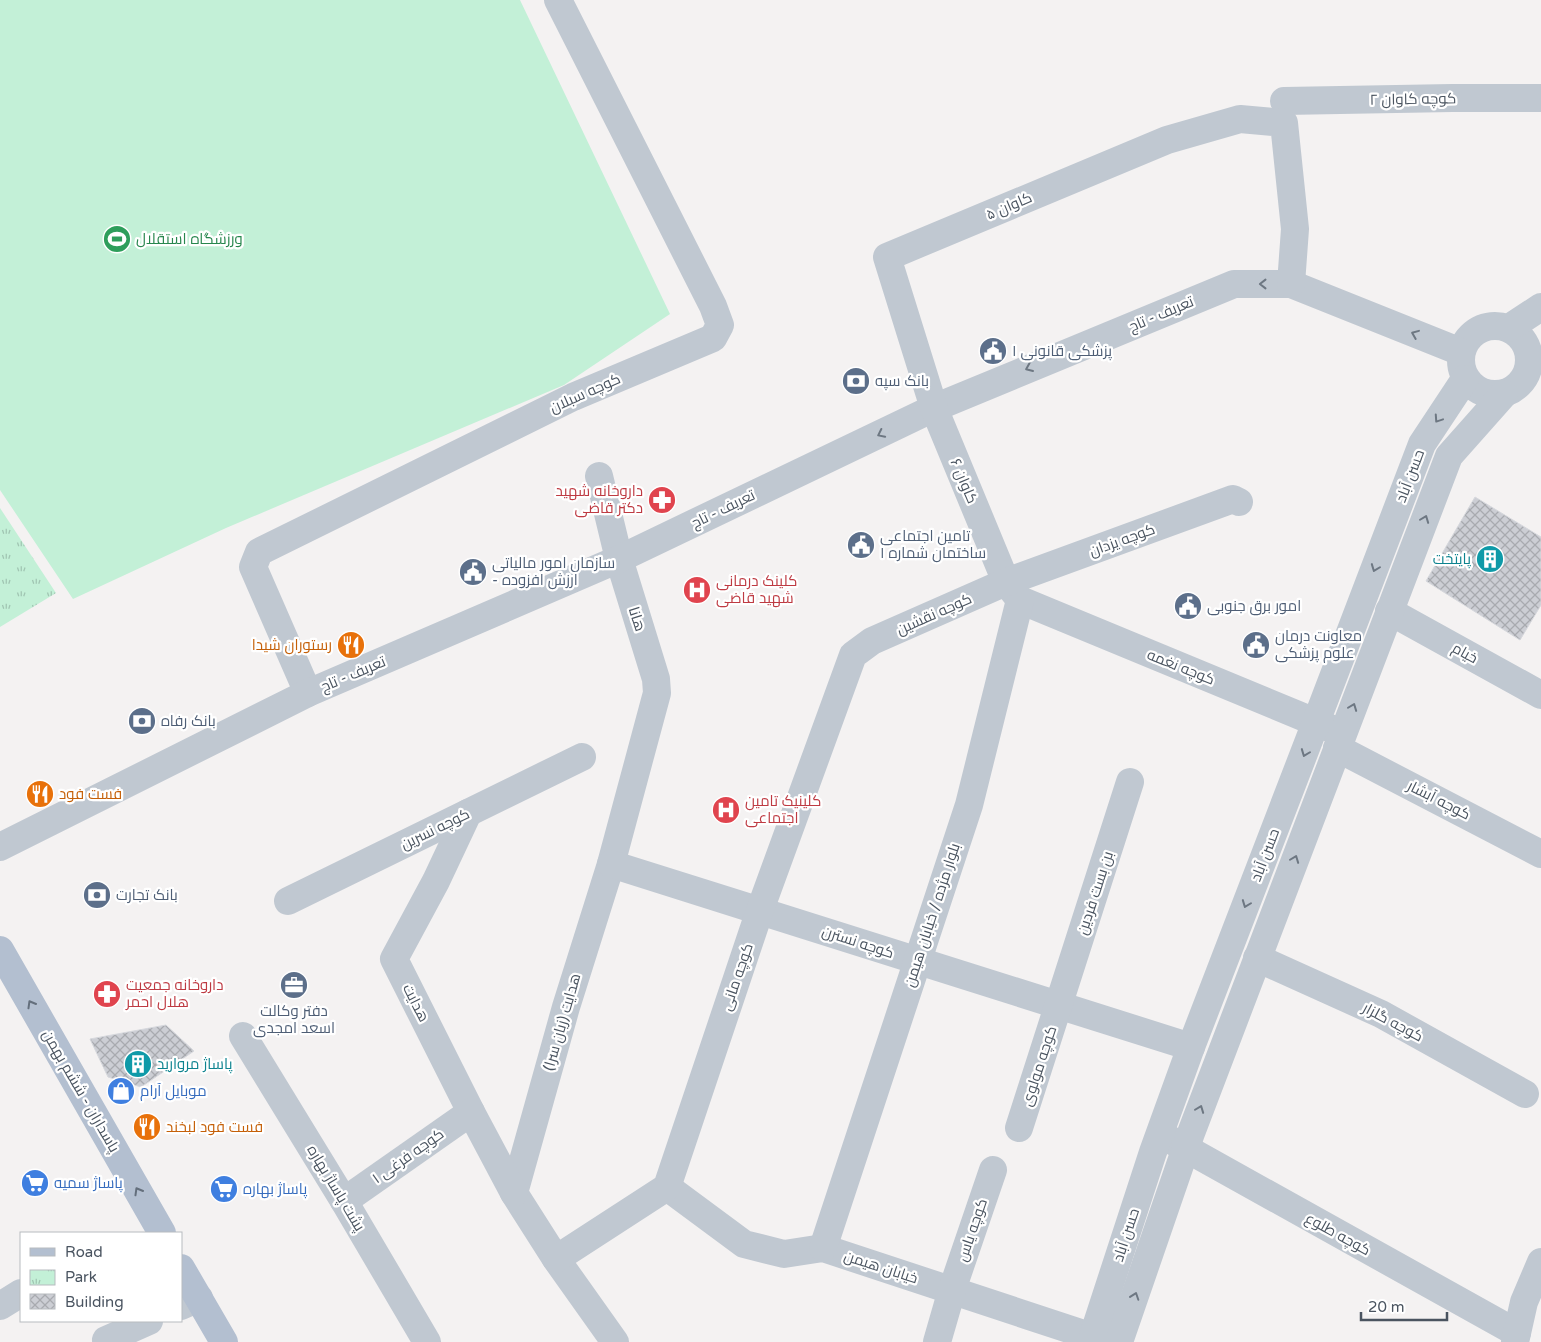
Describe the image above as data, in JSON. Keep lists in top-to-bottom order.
{
  "streets": {
    "main road": ["پاسداران - ششم بهمن"],
    "street": [
      "کوچه کاوان ۲",
      "کاوان ۵",
      "تعریف - تاج",
      "کوچه سبلان",
      "حسن آباد",
      "کاوان ۶",
      "کوچه یزدان",
      "کوچه نقشین",
      "هانا",
      "خیام",
      "کوچه نغمه",
      "کوچه آبشار",
      "کوچه نسرین",
      "بن بست فردین",
      "بلوار مژده / خیابان هیمن",
      "کوچه نسترن",
      "کوچه مانی",
      "هدایت",
      "هدایت (زبان سرا)",
      "کوچه گلزار",
      "کوچه مولوی",
      "کوچه فرغی ۱",
      "پشت پاساژ بهاره",
      "کوچه یاس",
      "کوچه طلوع",
      "خیابان هیمن"
    ]
  },
  "crossings": [
    ["کوچه کاوان ۲", "کاوان ۵"],
    ["کاوان ۵", "تعریف - تاج"],
    ["کاوان ۵", "کاوان ۶"],
    ["تعریف - تاج", "کوچه سبلان"],
    ["تعریف - تاج", "حسن آباد"],
    ["تعریف - تاج", "کاوان ۶"],
    ["تعریف - تاج", "هانا"],
    ["حسن آباد", "خیام"],
    ["حسن آباد", "کوچه نغمه"],
    ["حسن آباد", "کوچه آبشار"],
    ["حسن آباد", "کوچه نسترن"],
    ["حسن آباد", "کوچه گلزار"],
    ["حسن آباد", "کوچه طلوع"],
    ["حسن آباد", "خیابان هیمن"],
    ["کاوان ۶", "کوچه یزدان"],
    ["کاوان ۶", "کوچه نقشین"],
    ["کاوان ۶", "کوچه نغمه"],
    ["کاوان ۶", "بلوار مژده / خیابان هیمن"],
    ["کوچه یزدان", "کوچه نقشین"],
    ["کوچه یزدان", "کوچه نغمه"],
    ["کوچه یزدان", "بلوار مژده / خیابان هیمن"],
    ["کوچه نقشین", "کوچه نغمه"],
    ["کوچه نقشین", "بلوار مژده / خیابان هیمن"],
    ["کوچه نقشین", "کوچه مانی"],
    ["هانا", "هدایت (زبان سرا)"],
    ["کوچه نغمه", "کوچه آبشار"],
    ["کوچه نغمه", "بلوار مژده / خیابان هیمن"],
    ["کوچه نسرین", "هدایت"],
    ["بن بست فردین", "کوچه نسترن"],
    ["بن بست فردین", "کوچه مولوی"],
    ["بلوار مژده / خیابان هیمن", "کوچه نسترن"],
    ["بلوار مژده / خیابان هیمن", "خیابان هیمن"],
    ["کوچه نسترن", "کوچه مانی"],
    ["کوچه نسترن", "هدایت (زبان سرا)"],
    ["کوچه نسترن", "کوچه مولوی"],
    ["کوچه مانی", "خیابان هیمن"],
    ["هدایت", "هدایت (زبان سرا)"],
    ["هدایت", "کوچه فرغی ۱"],
    ["کوچه فرغی ۱", "پشت پاساژ بهاره"],
    ["کوچه یاس", "خیابان هیمن"]
  ],
  "one_way": ["تعریف - تاج", "پاسداران - ششم بهمن"],
  "places": {
    "sports": ["ورزشگاه استقلال"],
    "public building": [
      "پزشکی قانونی ۱",
      "تامین اجتماعی ساختمان شماره ۱",
      "سازمان امور مالیاتی - ارزش افزوده",
      "امور برق جنوبی",
      "معاونت درمان علوم پزشکی"
    ],
    "bank": ["بانک سپه", "بانک رفاه", "بانک تجارت"],
    "pharmacy": ["داروخانه شهید دکتر قاضی", "داروخانه جمعیت هلال احمر"],
    "building": ["پایتخت", "پاساژ مروارید"],
    "hospital": ["کلینک درمانی شهید قاضی", "کلینیک تامین اجتماعی"],
    "restaurant": ["رستوران شیدا", "فست فود", "فست فود لبخند"],
    "office": ["دفتر وکالت اسعد امجدی"],
    "shop": ["موبایل آرام"],
    "supermarket": ["پاساژ سمیه", "پاساژ بهاره"]
  },
  "legend": ["Road", "Park", "Building"],
  "scale_bar": "20 m"
}
